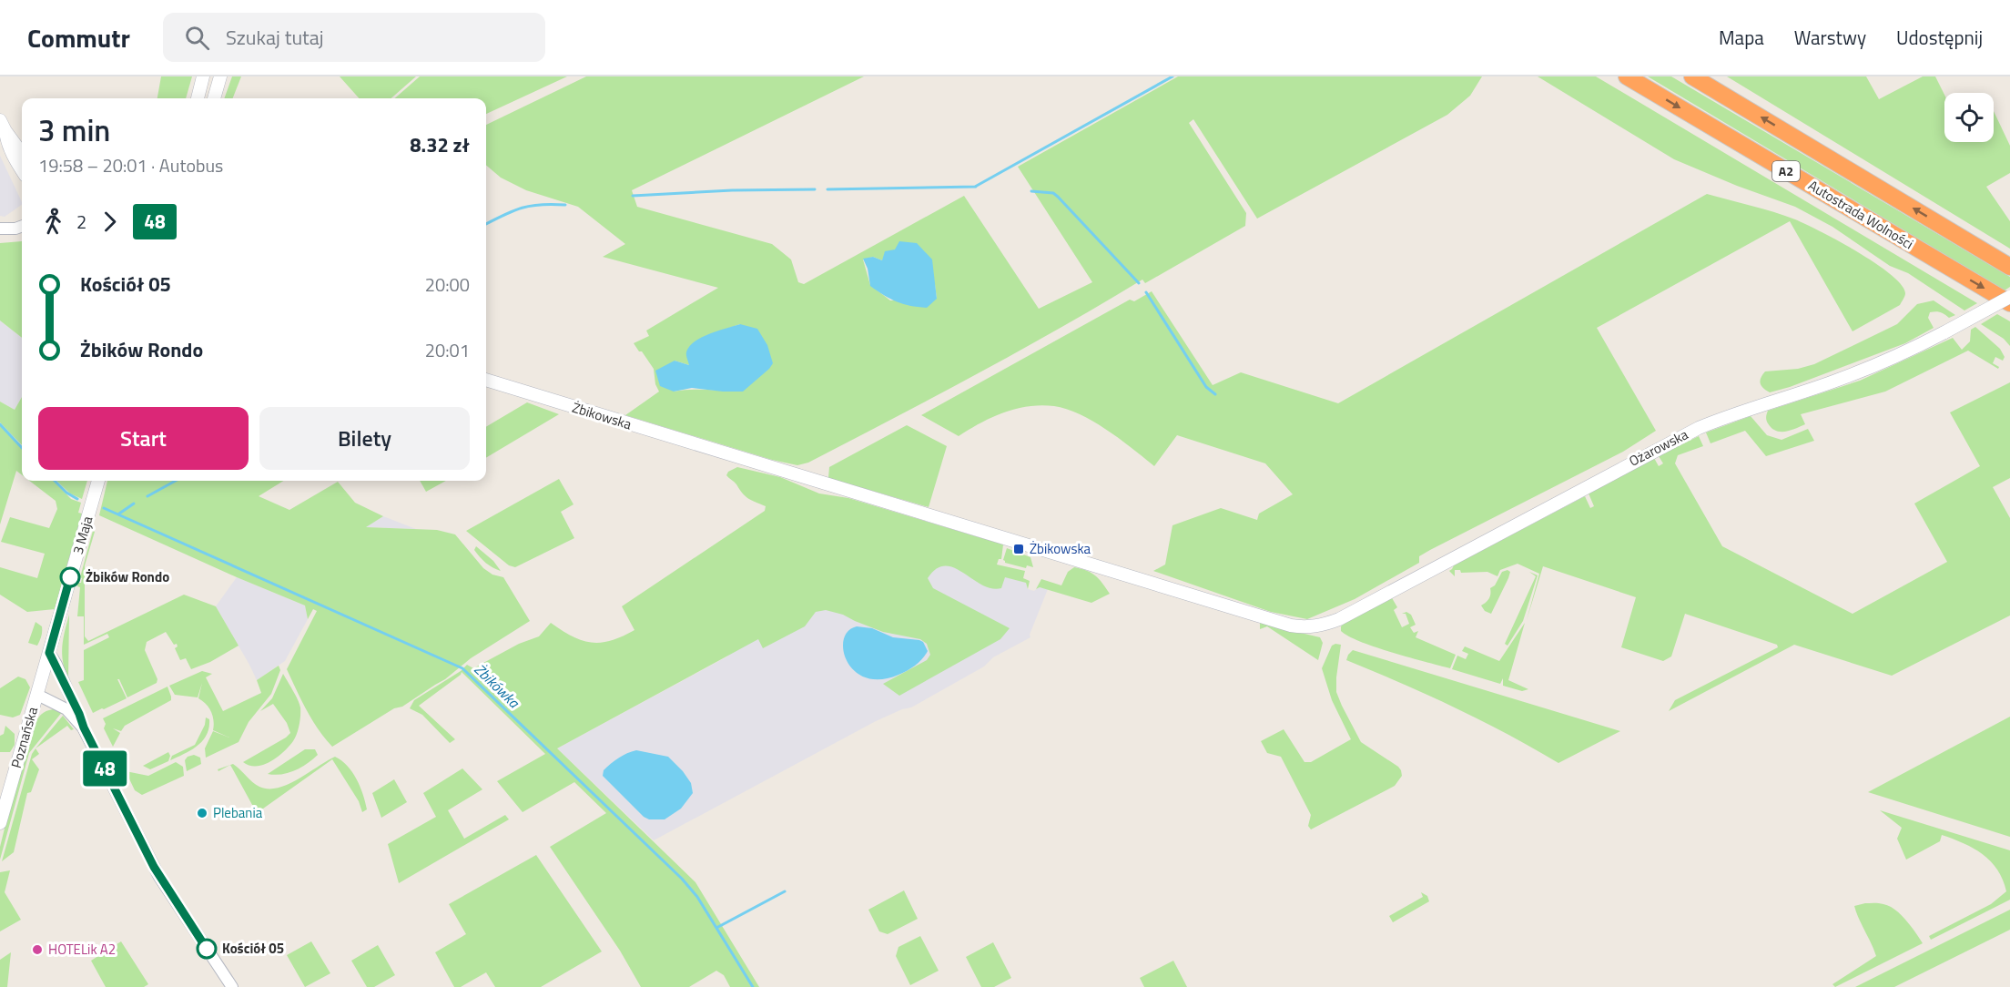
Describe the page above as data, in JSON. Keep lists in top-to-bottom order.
{
  "streets": {
    "highway": ["A2", "Autostrada Wolności"],
    "main road": [
      "Żbikowska",
      "Ożarowska",
      "3 Maja",
      "Poznańska"
    ]
  },
  "crossings": [
    ["Żbikowska", "Ożarowska"],
    ["3 Maja", "Poznańska"]
  ],
  "water": ["Żbikówka"],
  "places": {
    "transit": ["Żbikowska"],
    "other": [
      "Żbików Rondo",
      "Plebania",
      "Kościół 05",
      "HOTELik A2"
    ]
  },
  "lines": ["bus line 48"],
  "page": {
    "header": "Commutr",
    "search": "Szukaj tutaj",
    "nav": ["Mapa", "Warstwy", "Udostępnij"],
    "on_map": "48",
    "heading": ["3 min", "19:58 – 20:01 · Autobus", "8.32 zł"],
    "legs": ["2", "48"],
    "list": [
      {
        "name": "Kościół 05",
        "value": "20:00"
      },
      {
        "name": "Żbików Rondo",
        "value": "20:01"
      }
    ],
    "buttons": ["Start", "Bilety"]
  }
}
